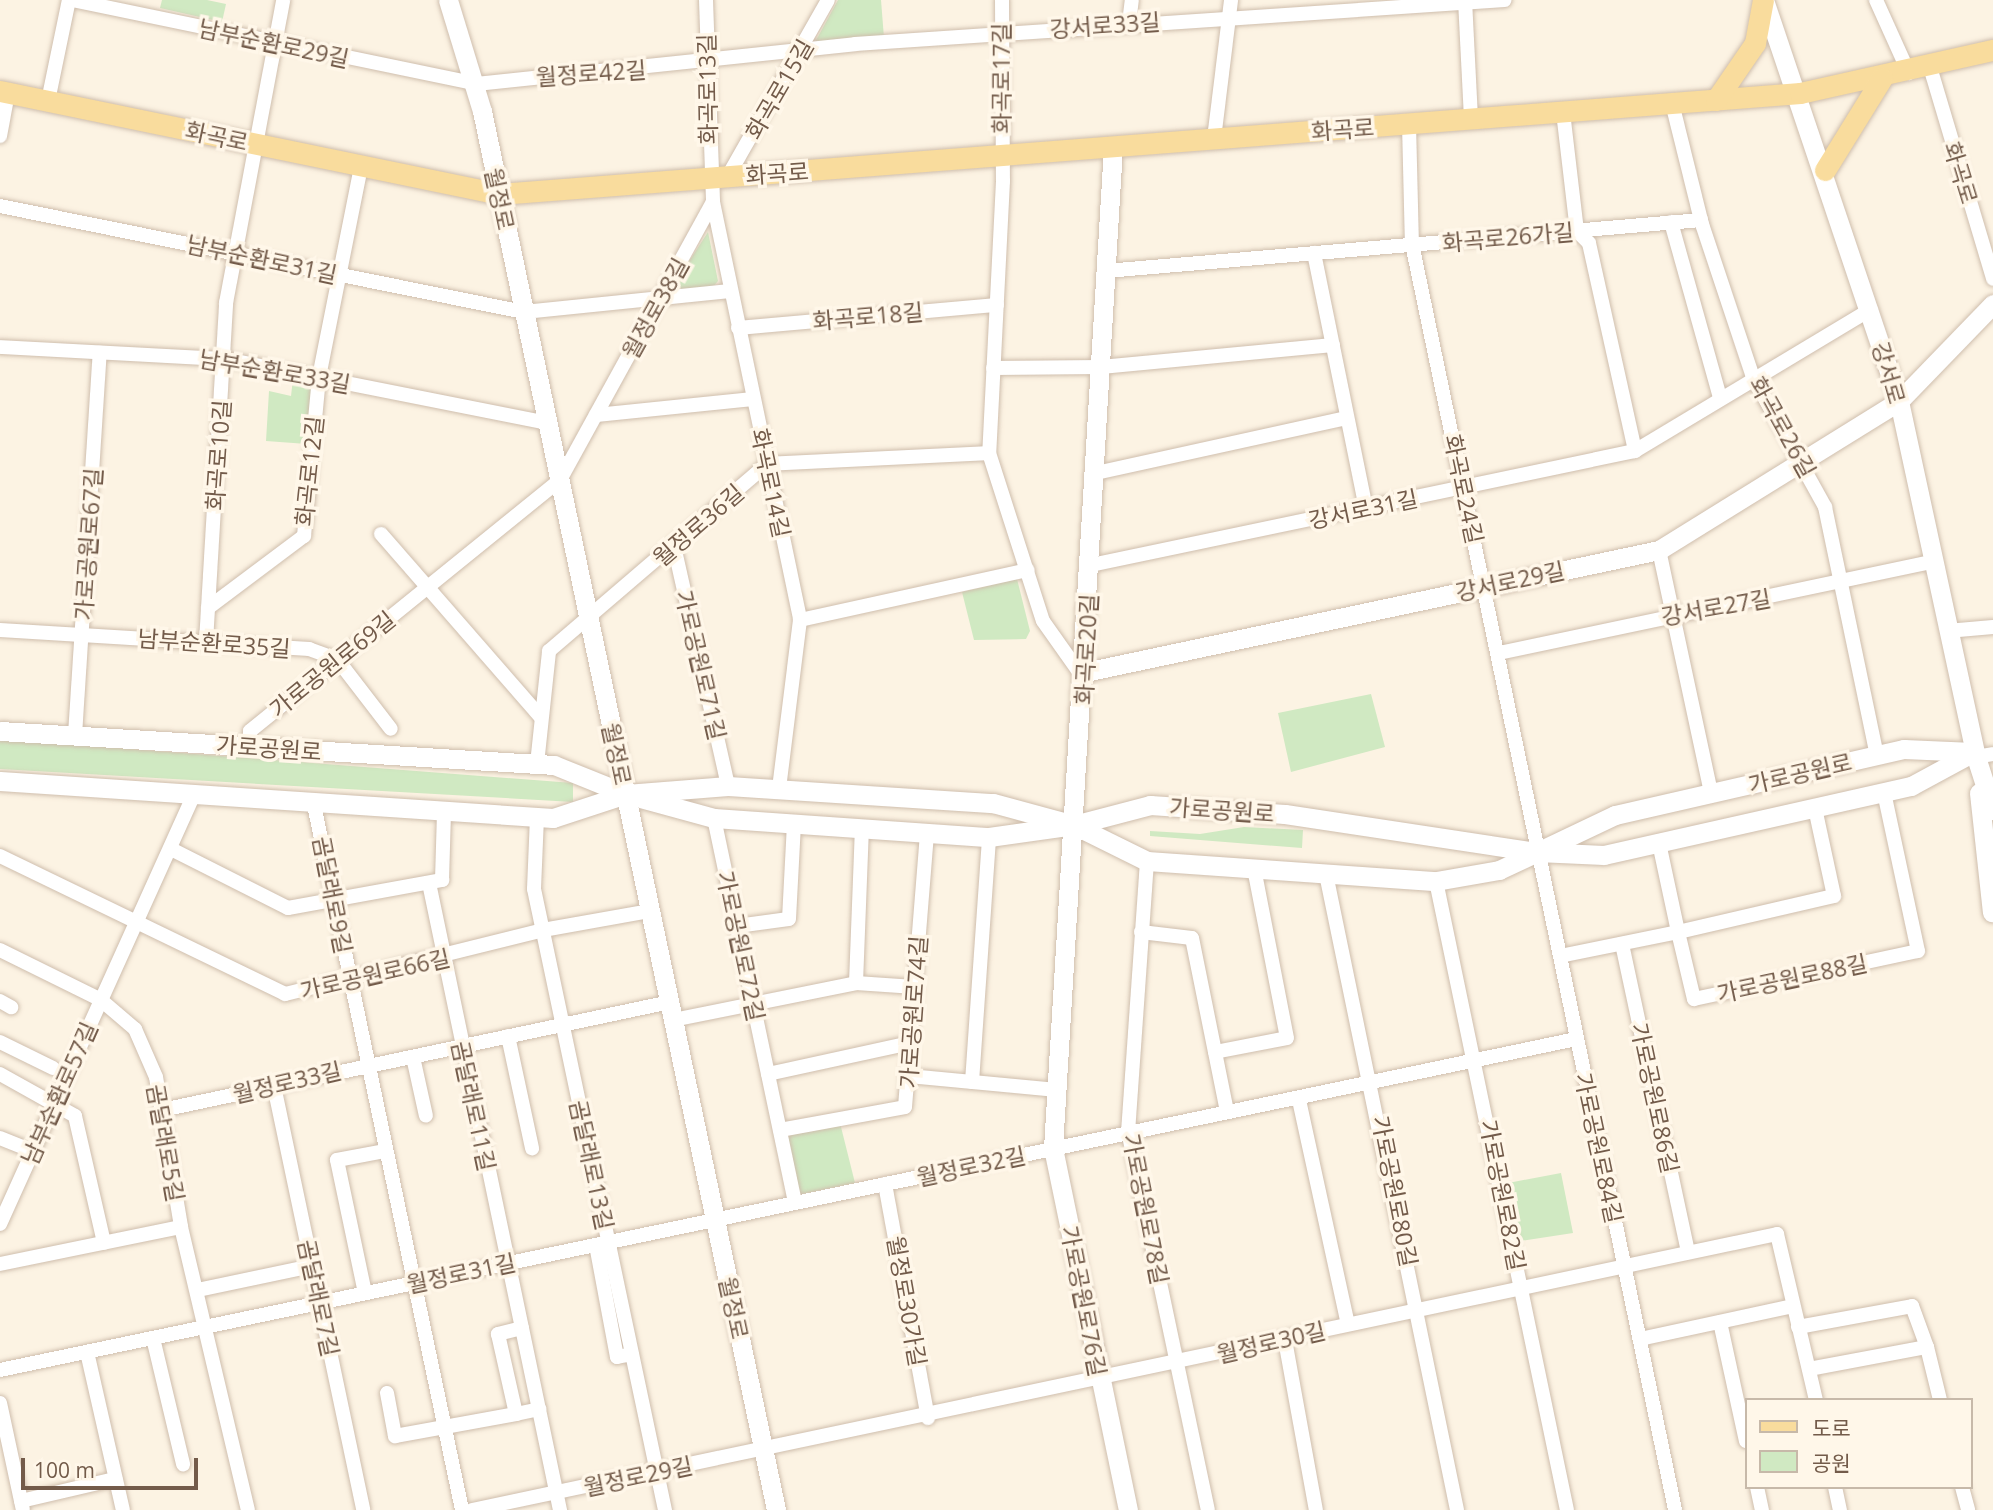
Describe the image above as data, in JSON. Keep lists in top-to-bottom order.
{
  "streets": {
    "main road": [
      "화곡로",
      "월정로",
      "강서로",
      "강서로29길",
      "화곡로20길",
      "가로공원로",
      "가로공원로76길"
    ],
    "street": [
      "강서로33길",
      "남부순환로29길",
      "월정로42길",
      "화곡로17길",
      "화곡로13길",
      "화곡로15길",
      "화곡로26가길",
      "남부순환로31길",
      "월정로38길",
      "화곡로18길",
      "남부순환로33길",
      "화곡로26길",
      "화곡로10길",
      "화곡로12길",
      "화곡로14길",
      "화곡로24길",
      "강서로31길",
      "월정로36길",
      "가로공원로67길",
      "강서로27길",
      "남부순환로35길",
      "가로공원로69길",
      "가로공원로71길",
      "곰달래로9길",
      "가로공원로72길",
      "가로공원로66길",
      "가로공원로88길",
      "가로공원로74길",
      "월정로33길",
      "남부순환로57길",
      "가로공원로86길",
      "곰달래로11길",
      "곰달래로5길",
      "가로공원로84길",
      "곰달래로13길",
      "월정로32길",
      "가로공원로80길",
      "가로공원로82길",
      "가로공원로78길",
      "월정로31길",
      "곰달래로7길",
      "월정로30가길",
      "월정로30길",
      "월정로29길"
    ]
  },
  "crossings": [
    ["강서로33길", "월정로42길"],
    ["강서로33길", "화곡로17길"],
    ["강서로33길", "화곡로13길"],
    ["강서로33길", "화곡로15길"],
    ["남부순환로29길", "월정로42길"],
    ["남부순환로29길", "월정로"],
    ["남부순환로29길", "화곡로10길"],
    ["월정로42길", "화곡로13길"],
    ["월정로42길", "월정로"],
    ["화곡로17길", "화곡로"],
    ["화곡로13길", "화곡로15길"],
    ["화곡로13길", "화곡로"],
    ["화곡로13길", "화곡로14길"],
    ["화곡로15길", "화곡로"],
    ["화곡로15길", "화곡로14길"],
    ["화곡로", "월정로"],
    ["화곡로", "강서로"],
    ["화곡로", "화곡로26길"],
    ["화곡로", "화곡로10길"],
    ["화곡로", "화곡로12길"],
    ["화곡로", "화곡로14길"],
    ["화곡로", "화곡로24길"],
    ["화곡로", "화곡로20길"],
    ["월정로", "남부순환로31길"],
    ["월정로", "월정로38길"],
    ["월정로", "남부순환로33길"],
    ["월정로", "월정로36길"],
    ["월정로", "가로공원로69길"],
    ["월정로", "가로공원로"],
    ["월정로", "가로공원로66길"],
    ["월정로", "월정로33길"],
    ["월정로", "월정로32길"],
    ["월정로", "월정로31길"],
    ["월정로", "월정로30길"],
    ["월정로", "월정로29길"],
    ["화곡로26가길", "화곡로26길"],
    ["화곡로26가길", "화곡로24길"],
    ["화곡로26가길", "화곡로20길"],
    ["남부순환로31길", "월정로38길"],
    ["남부순환로31길", "화곡로10길"],
    ["남부순환로31길", "화곡로12길"],
    ["남부순환로31길", "화곡로14길"],
    ["월정로38길", "화곡로14길"],
    ["월정로38길", "가로공원로69길"],
    ["화곡로18길", "화곡로14길"],
    ["남부순환로33길", "화곡로10길"],
    ["남부순환로33길", "화곡로12길"],
    ["남부순환로33길", "가로공원로67길"],
    ["강서로", "강서로31길"],
    ["강서로", "강서로29길"],
    ["강서로", "강서로27길"],
    ["강서로", "가로공원로"],
    ["화곡로26길", "강서로31길"],
    ["화곡로26길", "강서로29길"],
    ["화곡로26길", "강서로27길"],
    ["화곡로26길", "가로공원로"],
    ["화곡로10길", "화곡로12길"],
    ["화곡로10길", "남부순환로35길"],
    ["화곡로14길", "월정로36길"],
    ["화곡로14길", "가로공원로"],
    ["화곡로24길", "강서로31길"],
    ["화곡로24길", "강서로29길"],
    ["화곡로24길", "강서로27길"],
    ["화곡로24길", "가로공원로"],
    ["화곡로24길", "가로공원로84길"],
    ["강서로31길", "화곡로20길"],
    ["월정로36길", "가로공원로71길"],
    ["가로공원로67길", "남부순환로35길"],
    ["가로공원로67길", "가로공원로"],
    ["강서로29길", "화곡로20길"],
    ["남부순환로35길", "가로공원로69길"],
    ["화곡로20길", "가로공원로"],
    ["화곡로20길", "가로공원로76길"],
    ["가로공원로69길", "가로공원로"],
    ["가로공원로71길", "가로공원로"],
    ["가로공원로", "곰달래로9길"],
    ["가로공원로", "가로공원로72길"],
    ["가로공원로", "가로공원로88길"],
    ["가로공원로", "가로공원로74길"],
    ["가로공원로", "가로공원로84길"],
    ["가로공원로", "곰달래로13길"],
    ["가로공원로", "가로공원로80길"],
    ["가로공원로", "가로공원로82길"],
    ["가로공원로", "가로공원로78길"],
    ["가로공원로", "가로공원로76길"],
    ["곰달래로9길", "가로공원로66길"],
    ["곰달래로9길", "월정로33길"],
    ["곰달래로9길", "월정로31길"],
    ["가로공원로72길", "가로공원로74길"],
    ["가로공원로72길", "월정로33길"],
    ["가로공원로72길", "월정로32길"],
    ["가로공원로66길", "남부순환로57길"],
    ["가로공원로66길", "곰달래로11길"],
    ["가로공원로66길", "곰달래로13길"],
    ["가로공원로74길", "월정로33길"],
    ["월정로33길", "곰달래로11길"],
    ["월정로33길", "곰달래로5길"],
    ["월정로33길", "곰달래로13길"],
    ["월정로33길", "곰달래로7길"],
    ["남부순환로57길", "곰달래로5길"],
    ["가로공원로86길", "월정로30길"],
    ["곰달래로11길", "월정로31길"],
    ["곰달래로11길", "월정로29길"],
    ["곰달래로5길", "월정로31길"],
    ["가로공원로84길", "월정로32길"],
    ["가로공원로84길", "월정로30길"],
    ["곰달래로13길", "월정로31길"],
    ["곰달래로13길", "월정로29길"],
    ["월정로32길", "가로공원로80길"],
    ["월정로32길", "가로공원로82길"],
    ["월정로32길", "가로공원로78길"],
    ["월정로32길", "월정로31길"],
    ["월정로32길", "월정로30가길"],
    ["월정로32길", "가로공원로76길"],
    ["가로공원로80길", "월정로30길"],
    ["가로공원로82길", "월정로30길"],
    ["가로공원로78길", "월정로30길"],
    ["월정로31길", "곰달래로7길"],
    ["월정로30가길", "월정로30길"],
    ["가로공원로76길", "월정로30길"],
    ["월정로30길", "월정로29길"]
  ],
  "legend": ["도로", "공원"],
  "scale_bar": "100 m"
}
